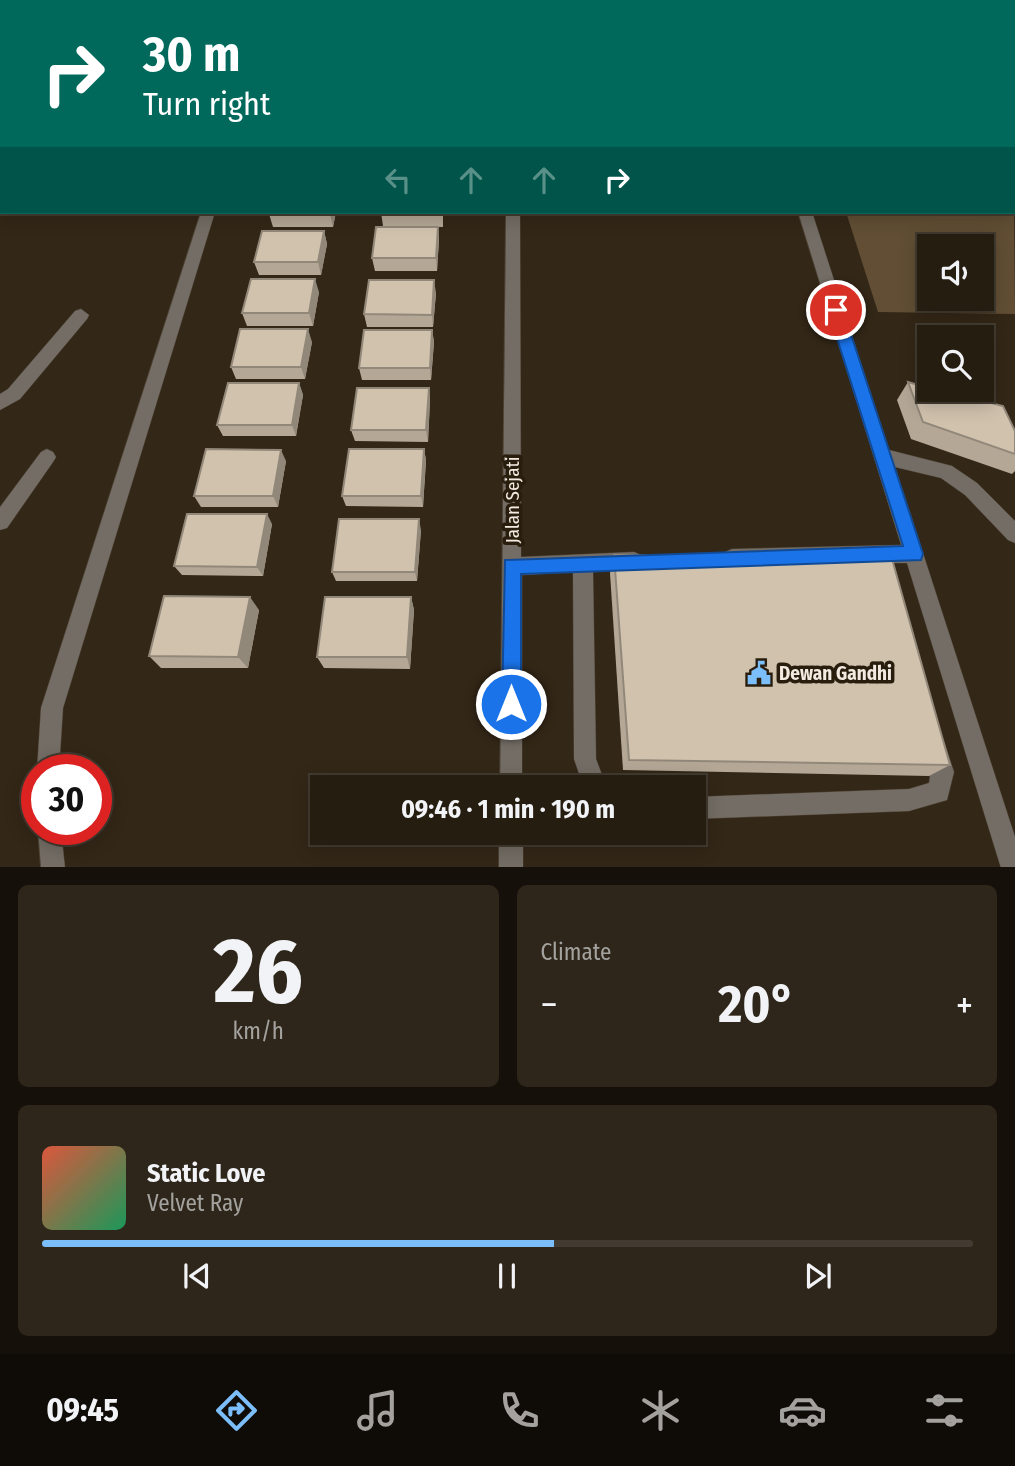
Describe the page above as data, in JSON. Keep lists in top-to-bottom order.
{
  "streets": {
    "street": ["Jalan Sejati"]
  },
  "places": {
    "public building": ["Dewan Gandhi"]
  },
  "page": {
    "turn": ["30 m", "Turn right"],
    "limit": "30",
    "trip": "09:46 · 1 min · 190 m",
    "tile": [
      ["26", "km/h"],
      "Climate"
    ],
    "heat": ["−", "20°", "+"],
    "song": ["Static Love", "Velvet Ray"],
    "tabs": "09:45"
  }
}
